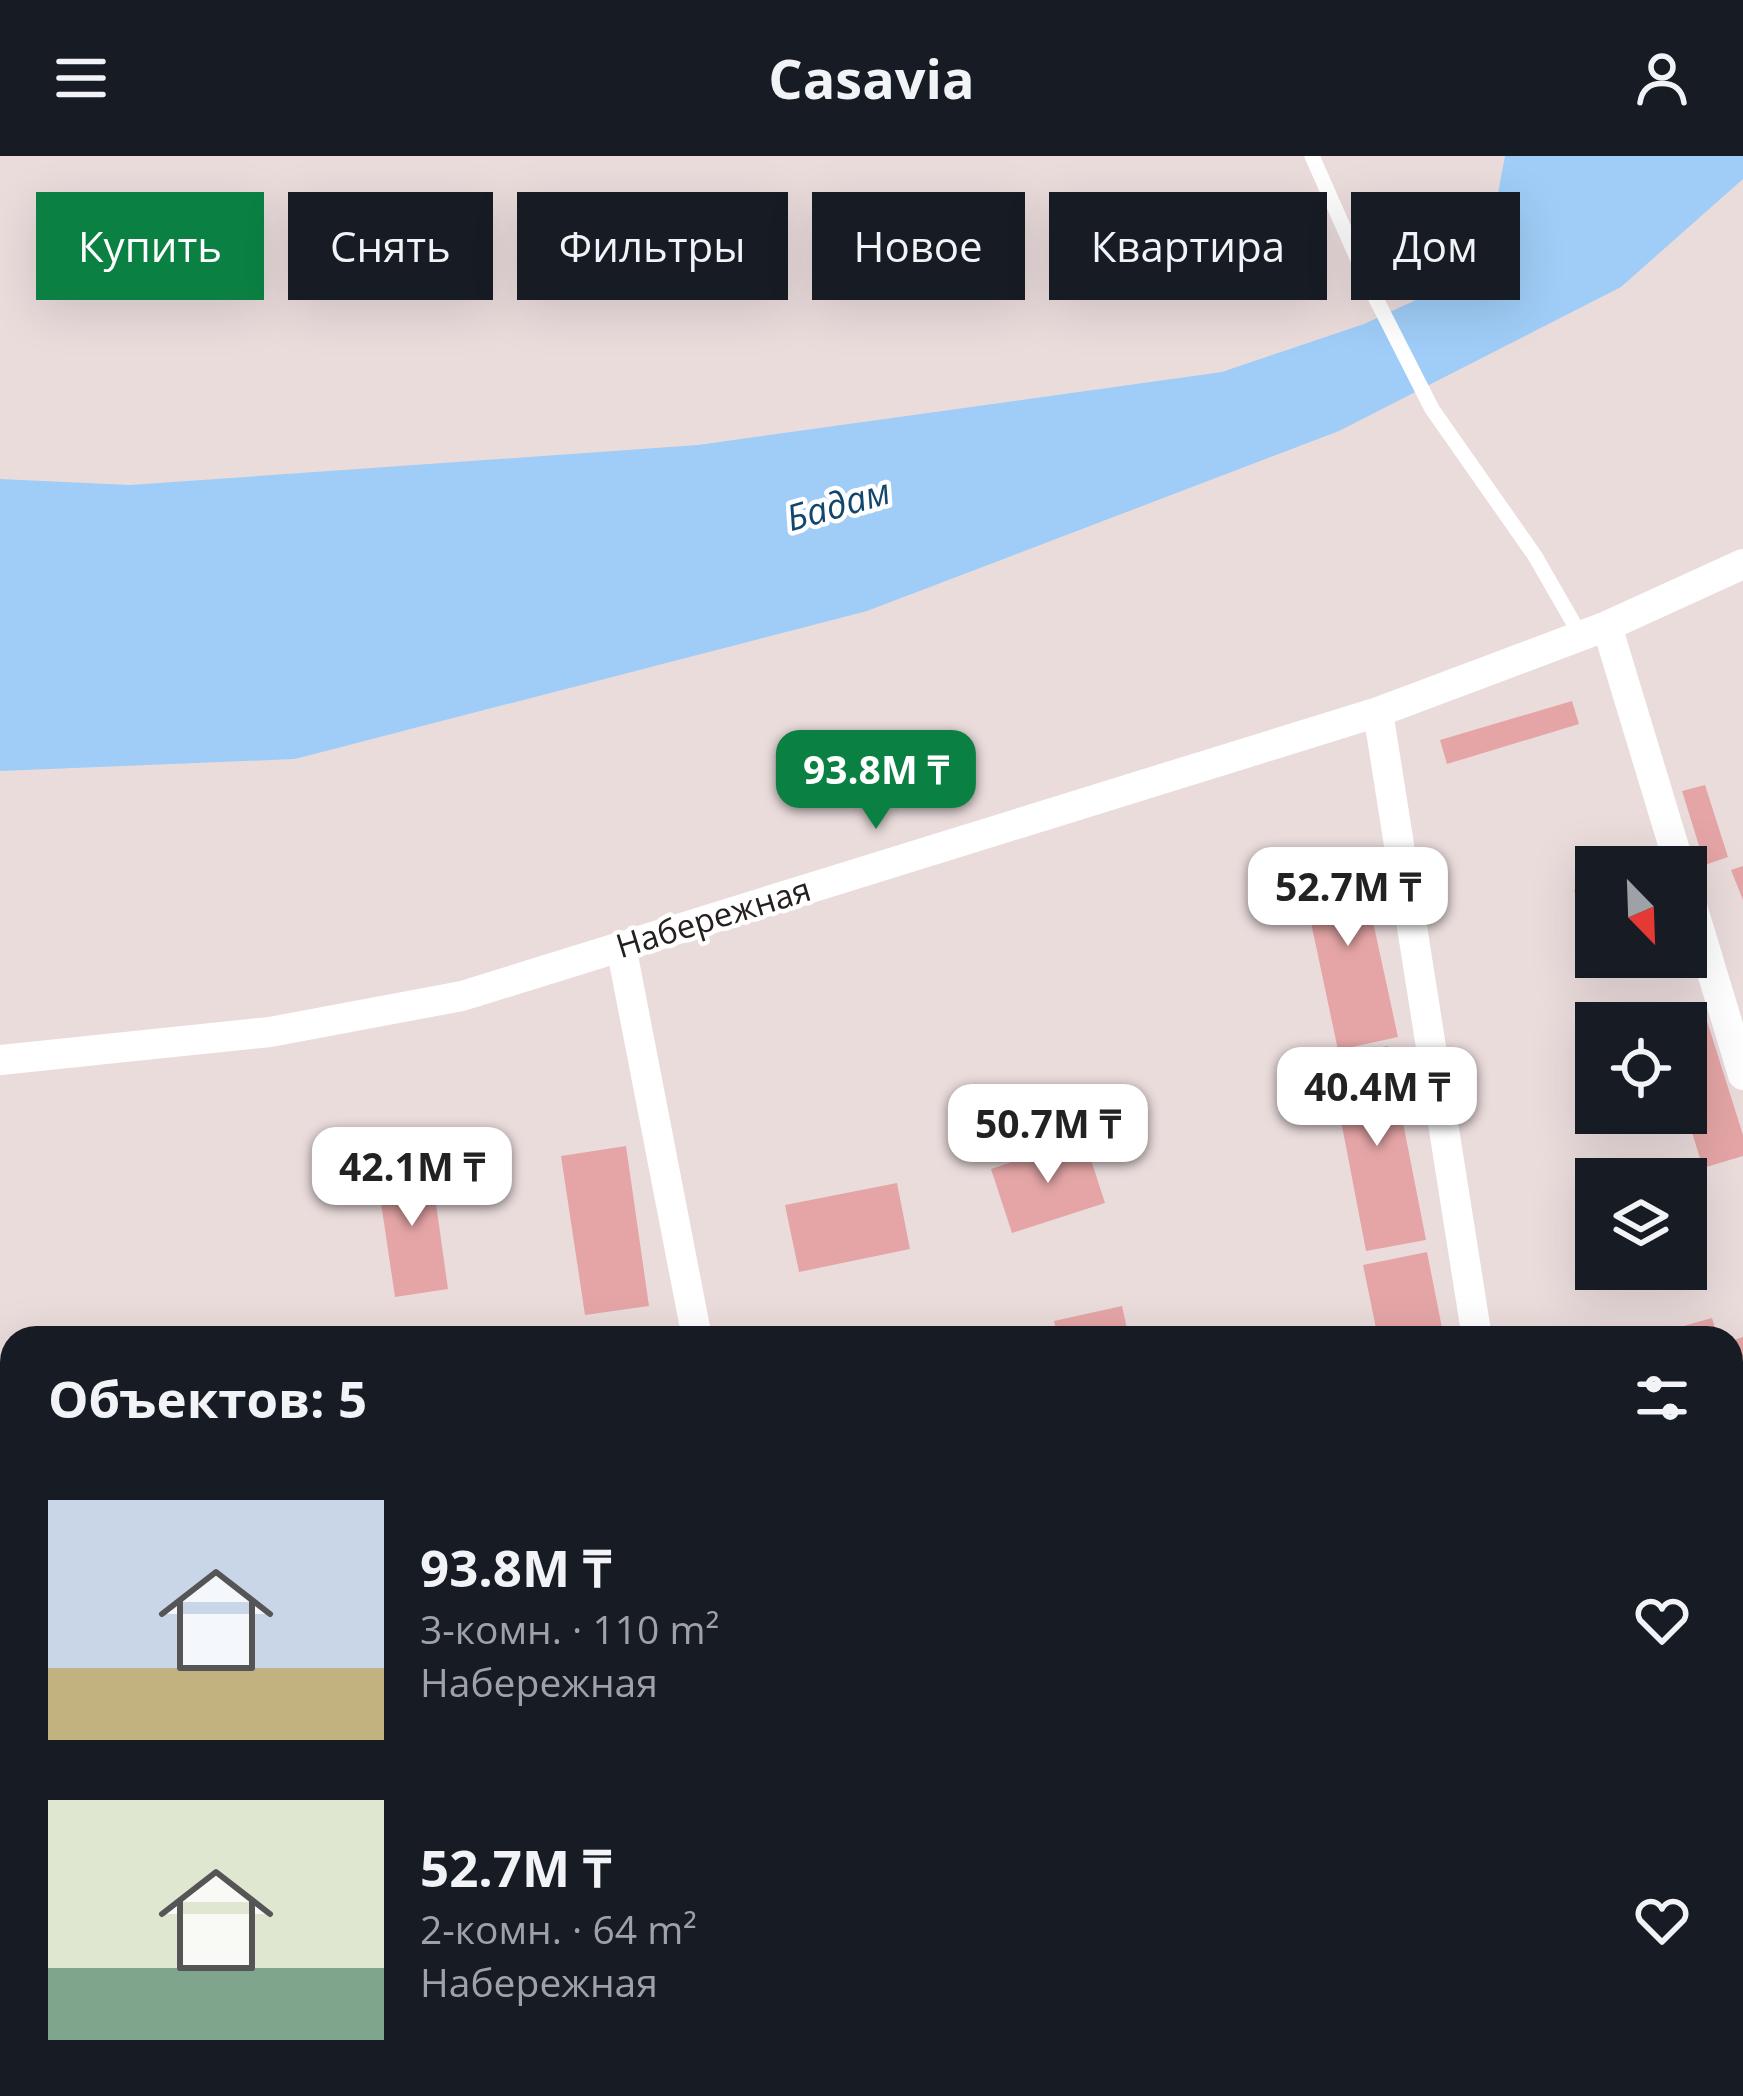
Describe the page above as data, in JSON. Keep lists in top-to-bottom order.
{
  "streets": {
    "street": ["Набережная"]
  },
  "water": ["Бадам"],
  "north": "bottom right",
  "page": {
    "header": "Casavia",
    "chip": [
      "Купить",
      "Снять",
      "Фильтры",
      "Новое",
      "Квартира",
      "Дом"
    ],
    "price": [
      "93.8M ₸",
      "52.7M ₸",
      "40.4M ₸",
      "50.7M ₸",
      "42.1M ₸"
    ],
    "heading": "Объектов: 5",
    "list": [
      {
        "name": "93.8M ₸",
        "note": "3-комн. · 110 m² · Набережная"
      },
      {
        "name": "52.7M ₸",
        "note": "2-комн. · 64 m² · Набережная"
      }
    ]
  }
}
